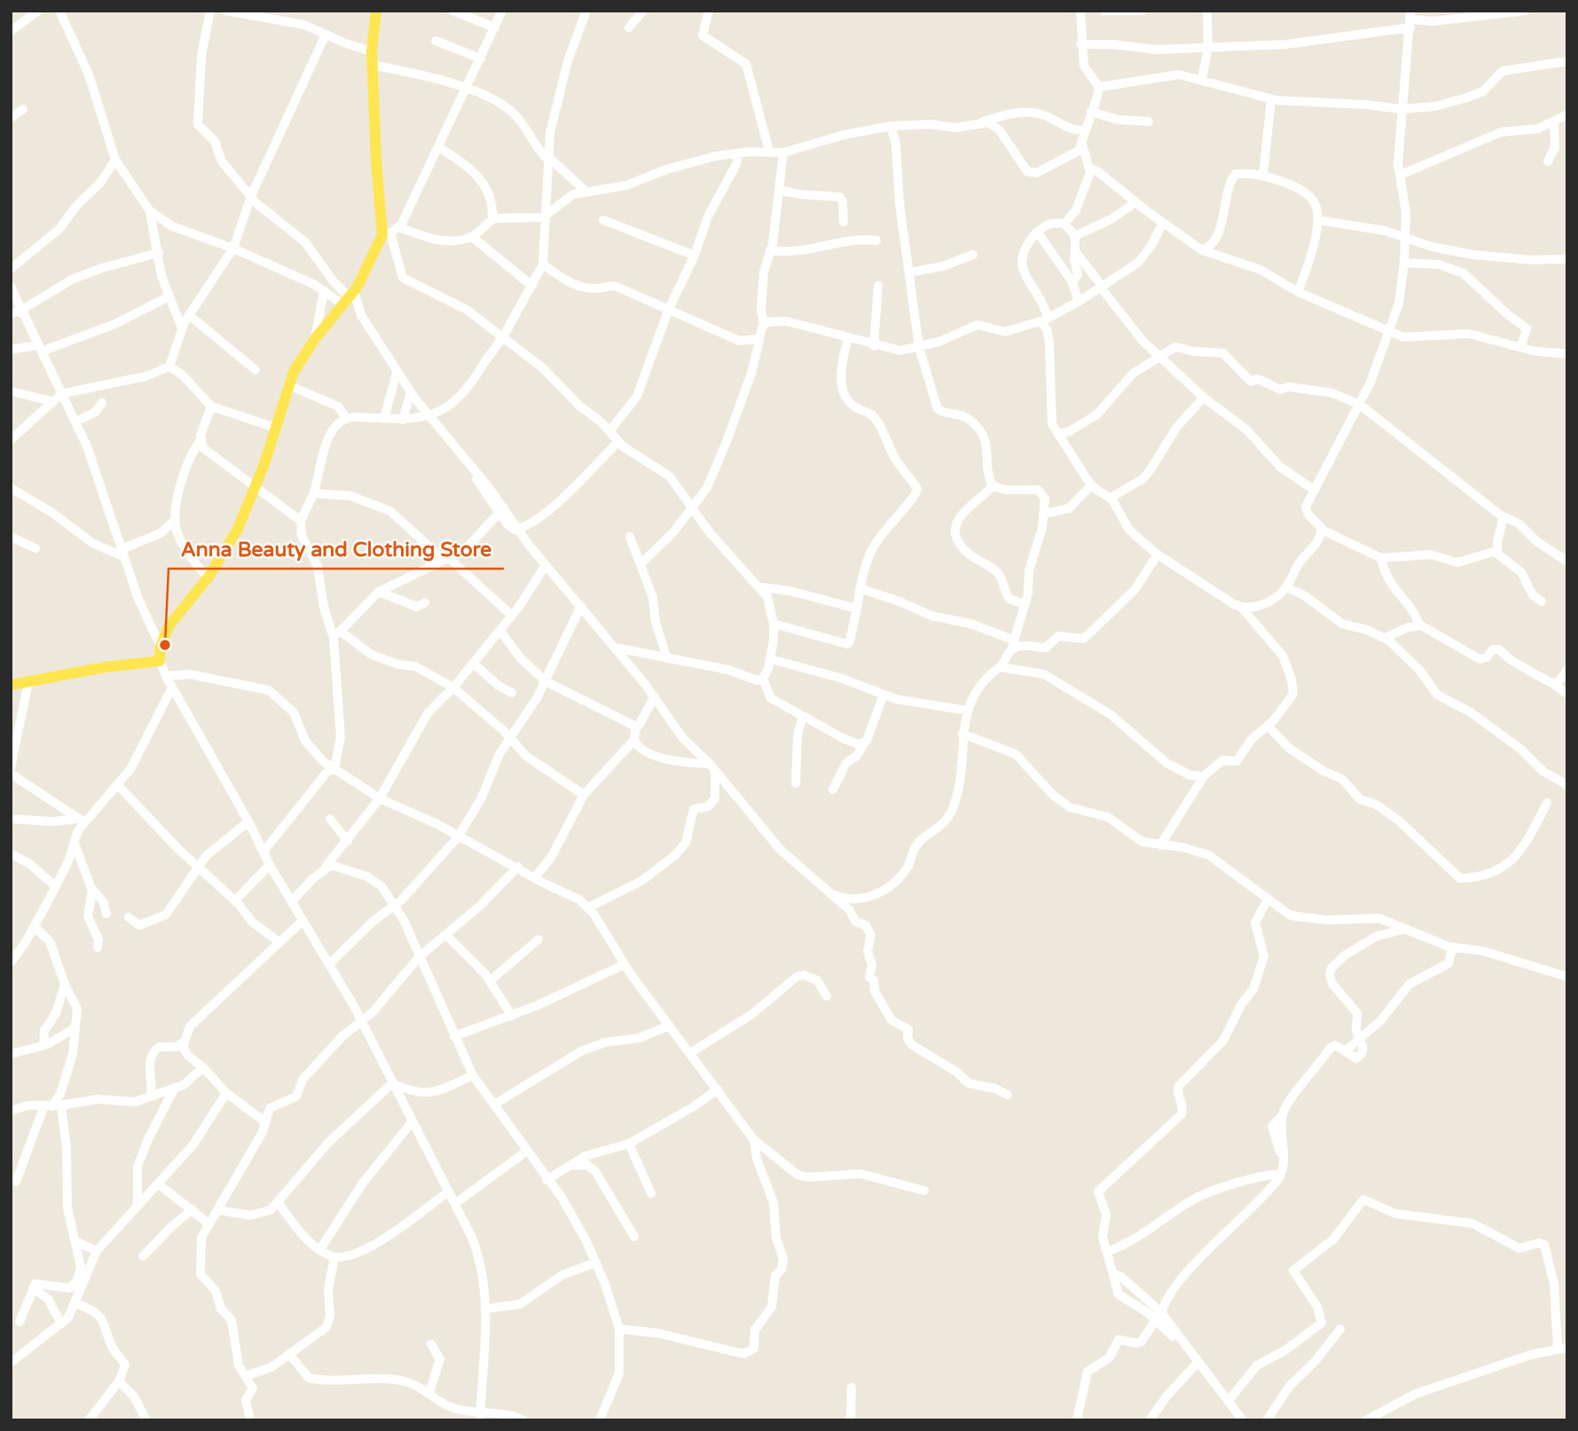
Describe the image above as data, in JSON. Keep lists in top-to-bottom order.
{
  "places": ["Anna Beauty and Clothing Store"]
}
